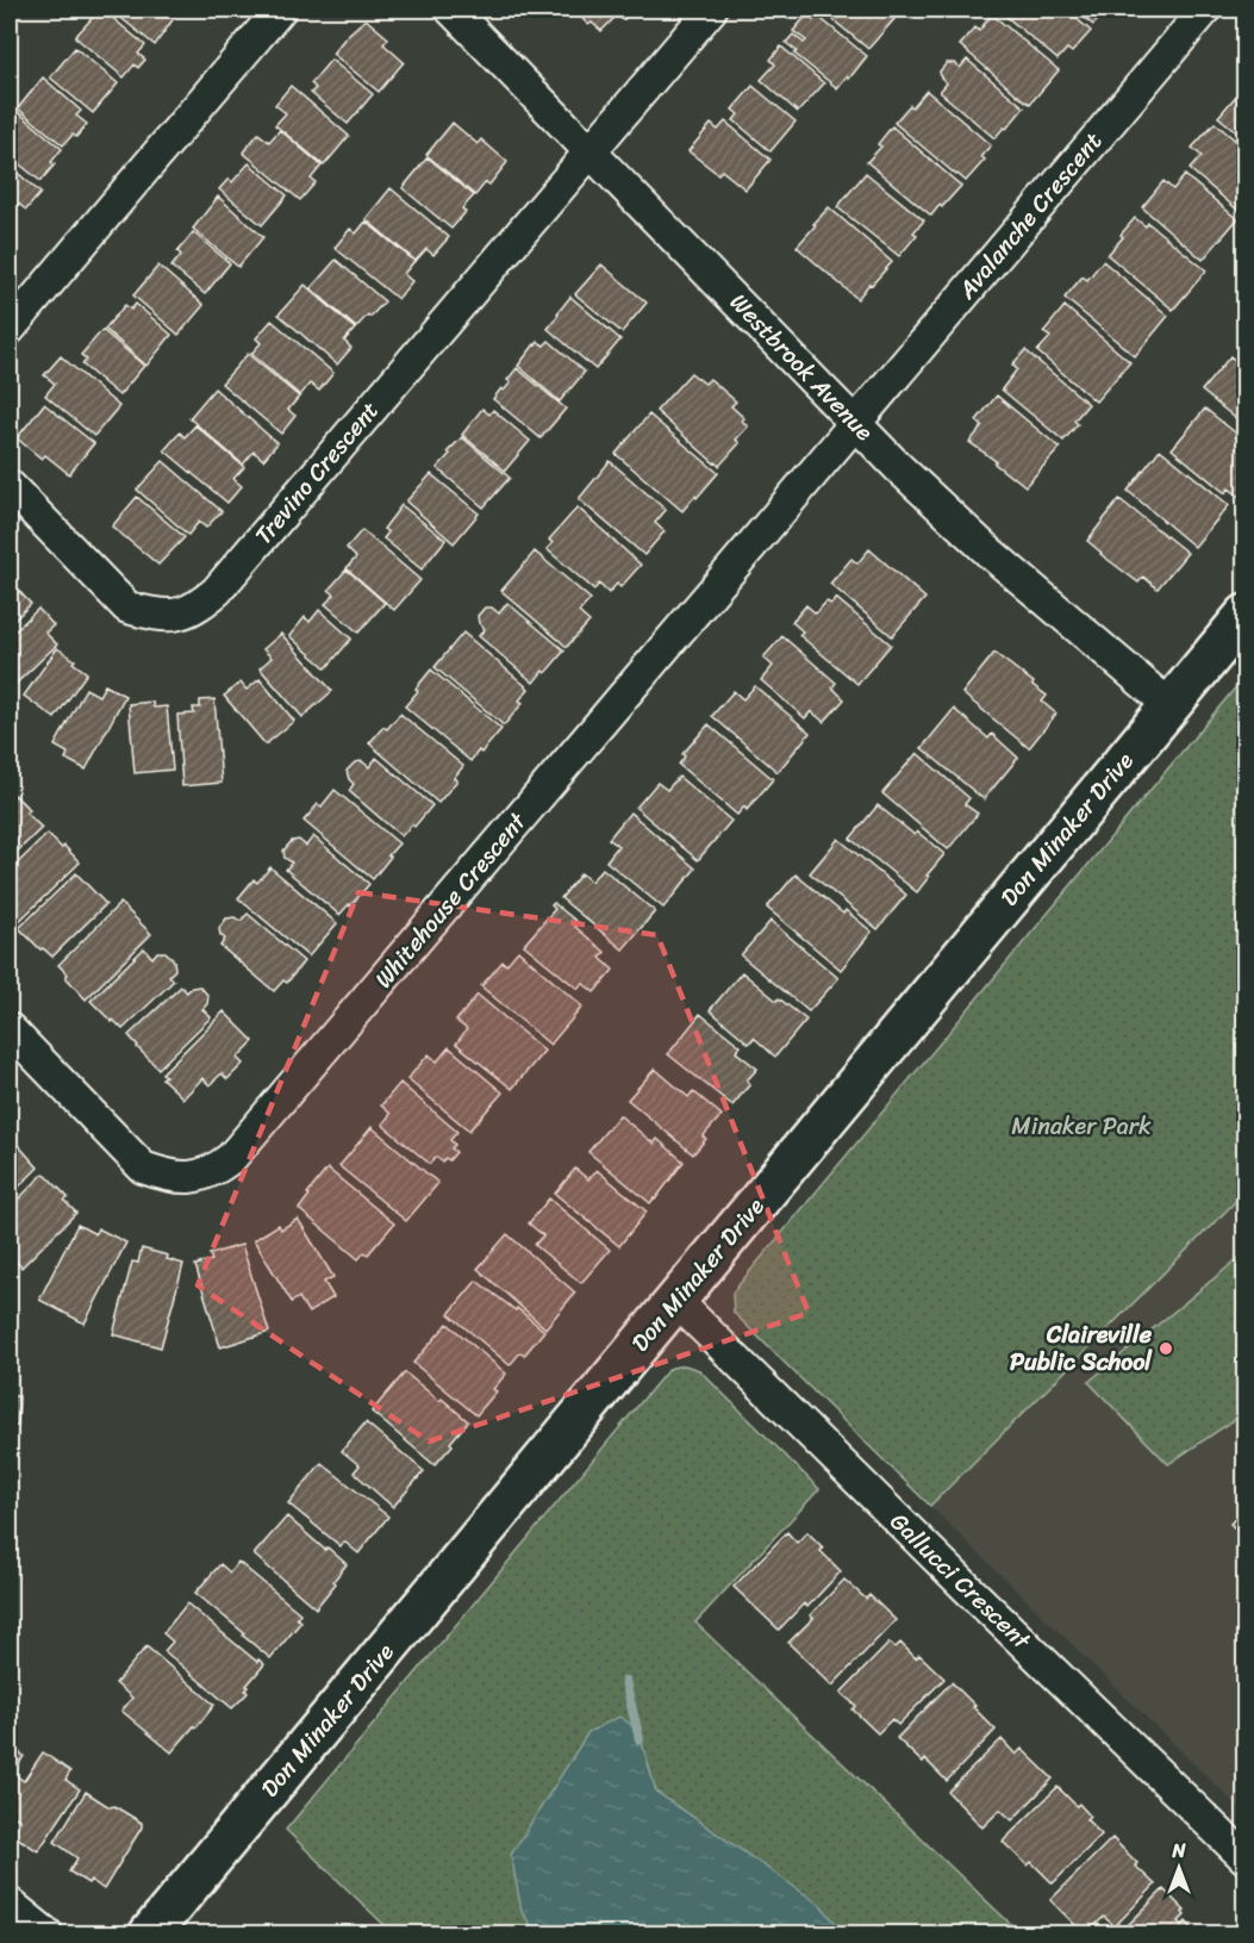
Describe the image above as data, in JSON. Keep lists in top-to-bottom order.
{
  "streets": {
    "street": [
      "Avalanche Crescent",
      "Westbrook Avenue",
      "Trevino Crescent",
      "Don Minaker Drive",
      "Whitehouse Crescent",
      "Gallucci Crescent"
    ]
  },
  "crossings": [
    ["Avalanche Crescent", "Westbrook Avenue"],
    ["Avalanche Crescent", "Whitehouse Crescent"],
    ["Westbrook Avenue", "Trevino Crescent"],
    ["Westbrook Avenue", "Don Minaker Drive"],
    ["Westbrook Avenue", "Whitehouse Crescent"],
    ["Don Minaker Drive", "Gallucci Crescent"]
  ],
  "parks": ["Minaker Park"],
  "places": ["Claireville Public School"],
  "north": "top"
}
